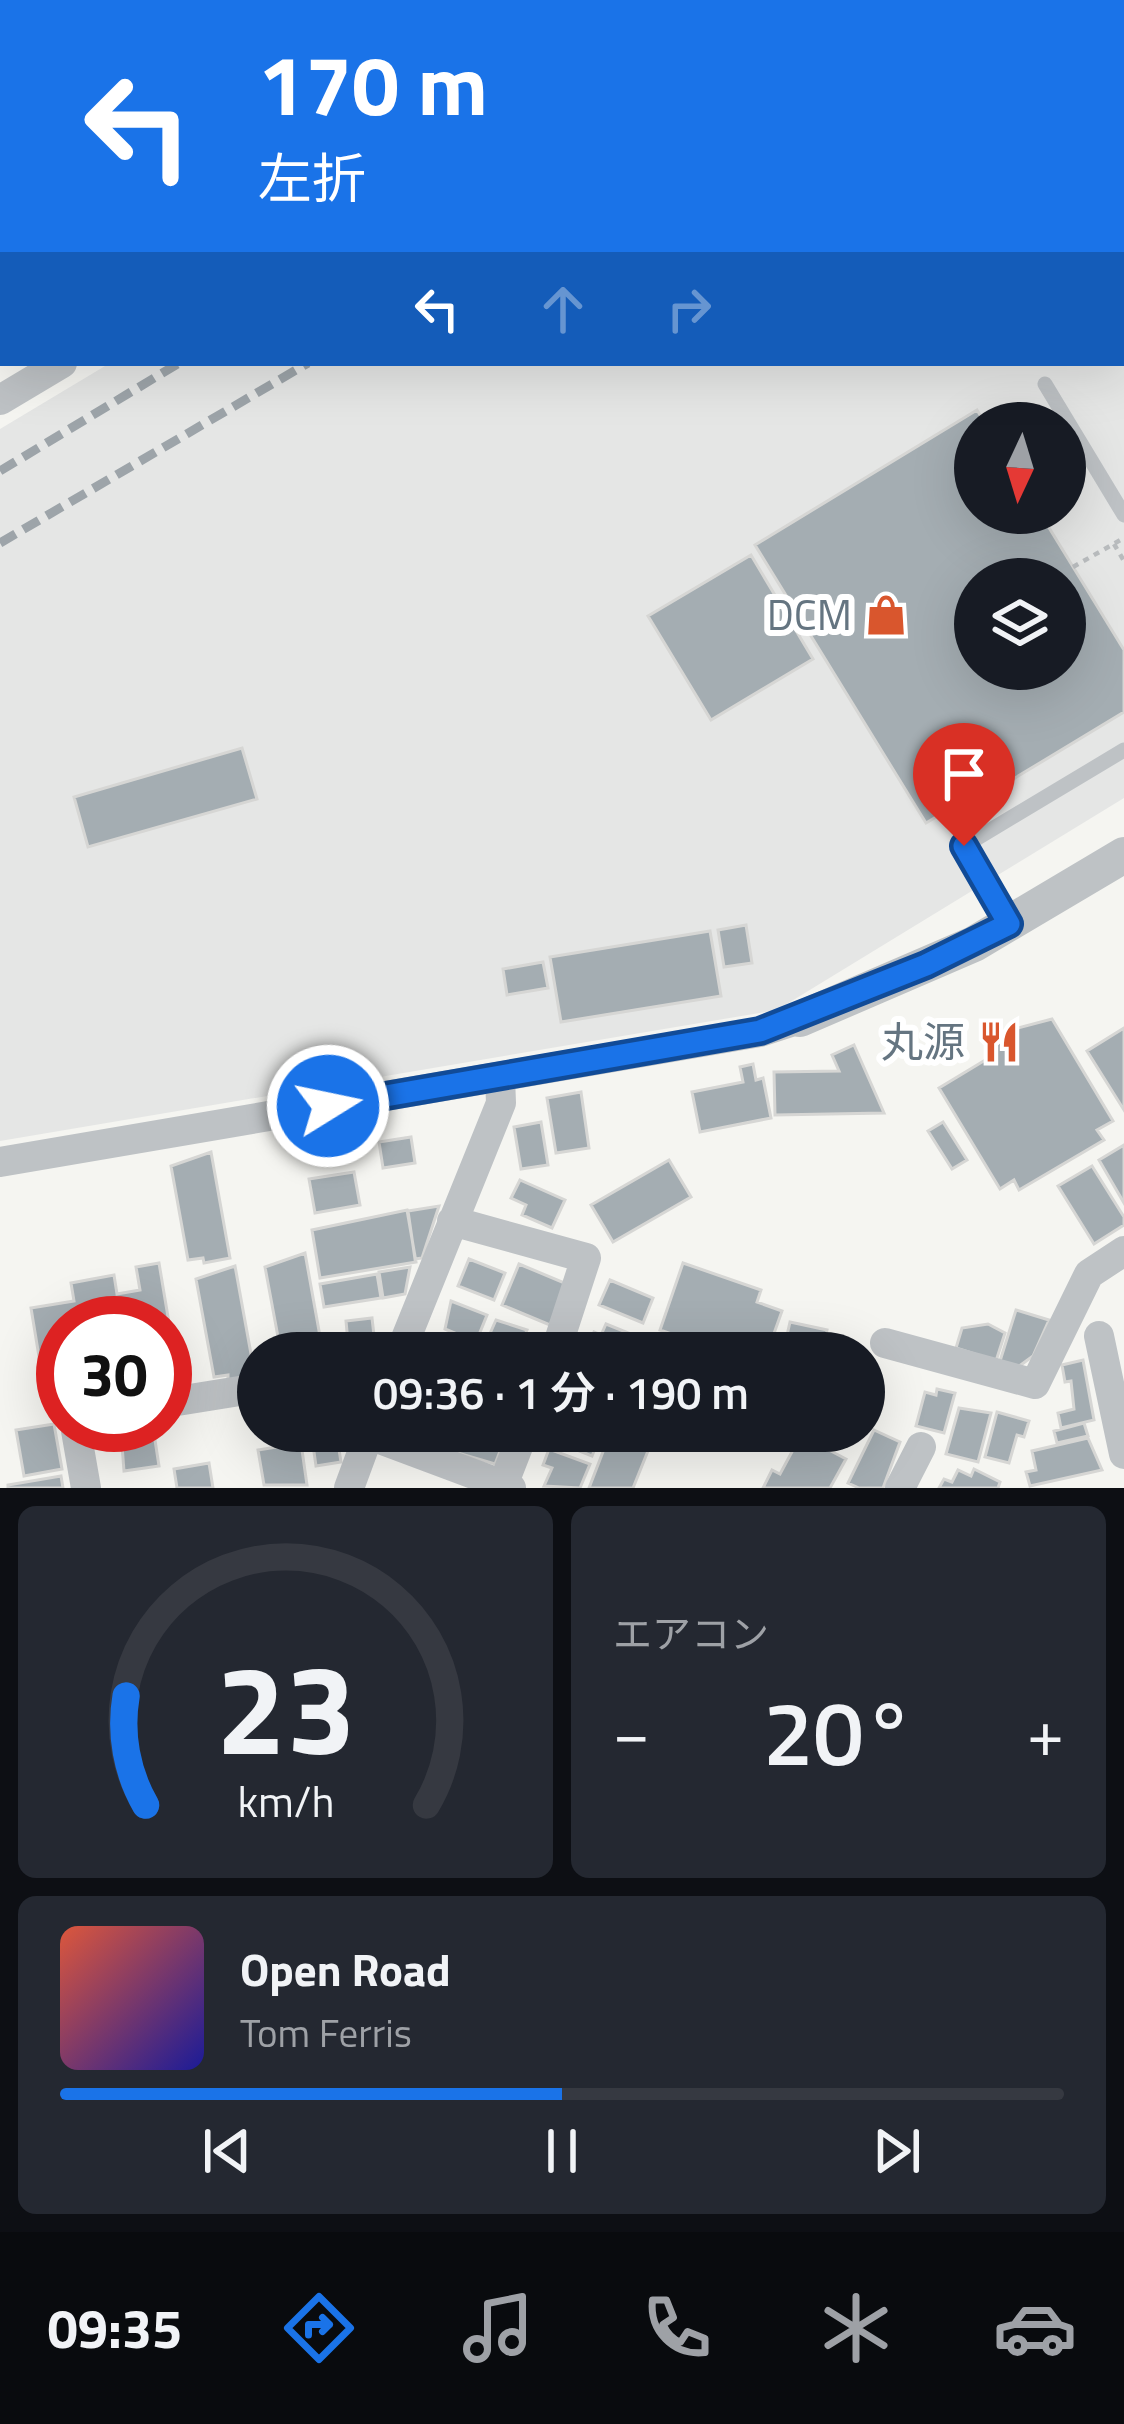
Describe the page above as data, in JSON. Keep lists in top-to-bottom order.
{
  "places": {
    "shop": ["DCM"],
    "restaurant": ["丸源"]
  },
  "north": "bottom",
  "page": {
    "turn": ["170 m", "左折"],
    "limit": "30",
    "trip": "09:36 · 1 分 · 190 m",
    "tile": "エアコン",
    "heat": ["−", "20°", "+"],
    "song": ["Open Road", "Tom Ferris"],
    "tabs": "09:35",
    "gauge": ["23", "km/h"]
  }
}
